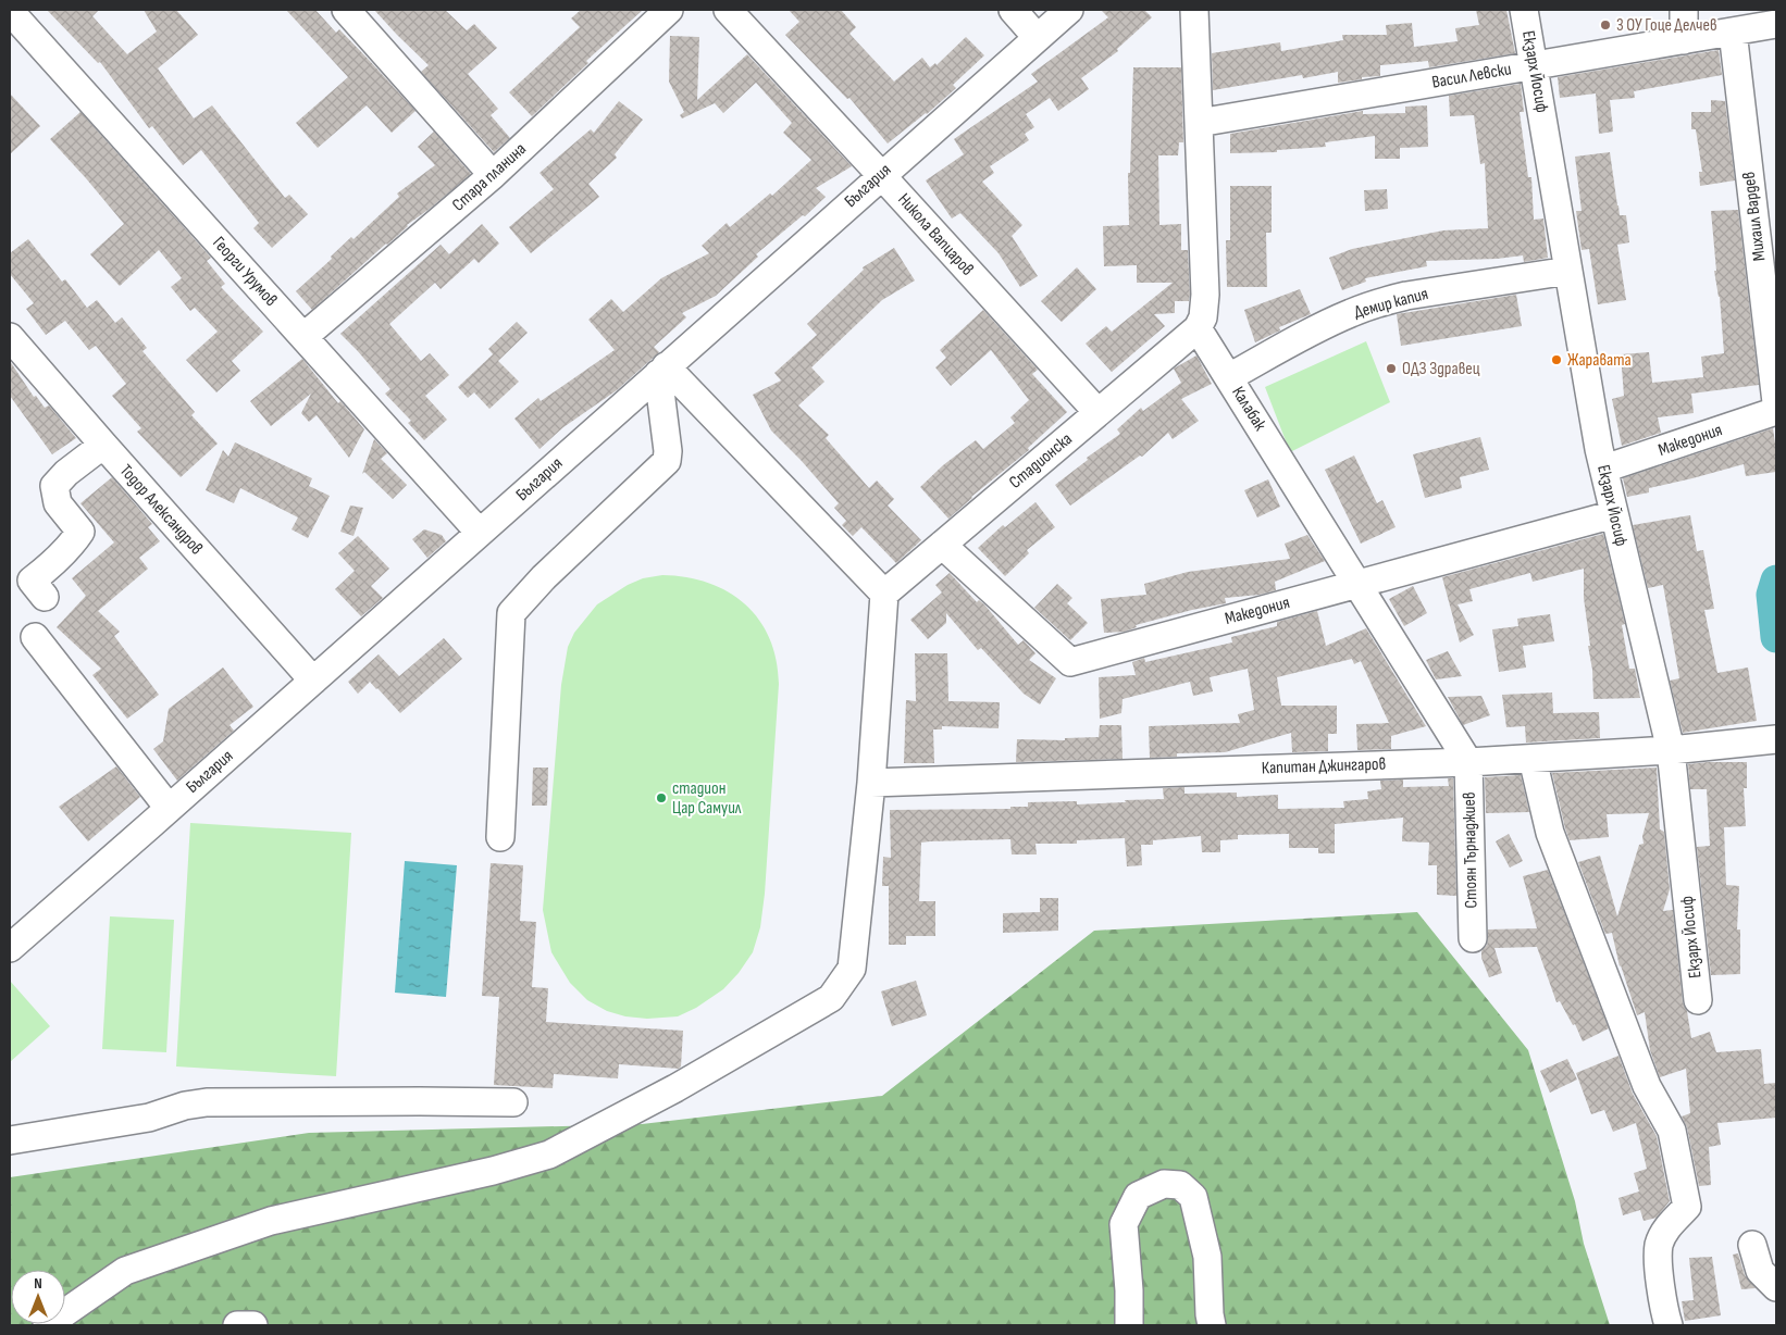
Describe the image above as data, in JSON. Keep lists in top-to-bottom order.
{
  "streets": {
    "street": [
      "Екзарх Йосиф",
      "Васил Левски",
      "Стара планина",
      "България",
      "Михаил Вардев",
      "Никола Вапцаров",
      "Георги Урумов",
      "Демир капия",
      "Калабак",
      "Македония",
      "Стадионска",
      "Тодор Александров",
      "Капитан Джингаров",
      "Стоян Търнаджиев"
    ]
  },
  "crossings": [
    ["Екзарх Йосиф", "Васил Левски"],
    ["Екзарх Йосиф", "Демир капия"],
    ["Екзарх Йосиф", "Македония"],
    ["Екзарх Йосиф", "Капитан Джингаров"],
    ["Васил Левски", "Михаил Вардев"],
    ["Стара планина", "Георги Урумов"],
    ["България", "Никола Вапцаров"],
    ["България", "Георги Урумов"],
    ["България", "Тодор Александров"],
    ["Никола Вапцаров", "Стадионска"],
    ["Демир капия", "Калабак"],
    ["Калабак", "Македония"],
    ["Калабак", "Стадионска"],
    ["Калабак", "Капитан Джингаров"],
    ["Калабак", "Стоян Търнаджиев"],
    ["Македония", "Стадионска"],
    ["Капитан Джингаров", "Стоян Търнаджиев"]
  ],
  "places": [
    "3 ОУ Гоце Делчев",
    "Жаравата",
    "ОДЗ Здравец",
    "стадион Цар Самуил"
  ],
  "north": "top"
}
